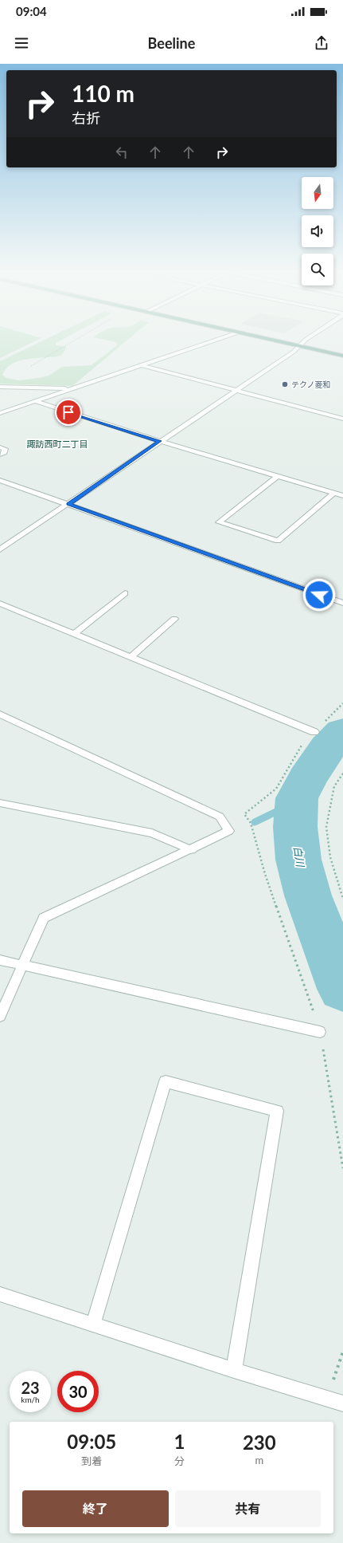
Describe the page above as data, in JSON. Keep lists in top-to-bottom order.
{
  "districts": ["諏訪西町二丁目"],
  "water": ["白川"],
  "places": ["テクノ菱和"],
  "north": "bottom",
  "page": {
    "status": "09:04",
    "header": "Beeline",
    "turn": ["110 m", "右折"],
    "speed": "23 km/h",
    "limit": "30",
    "eta": [
      "09:05",
      "到着",
      "1",
      "分",
      "230",
      "m"
    ],
    "buttons": ["終了", "共有"]
  }
}
